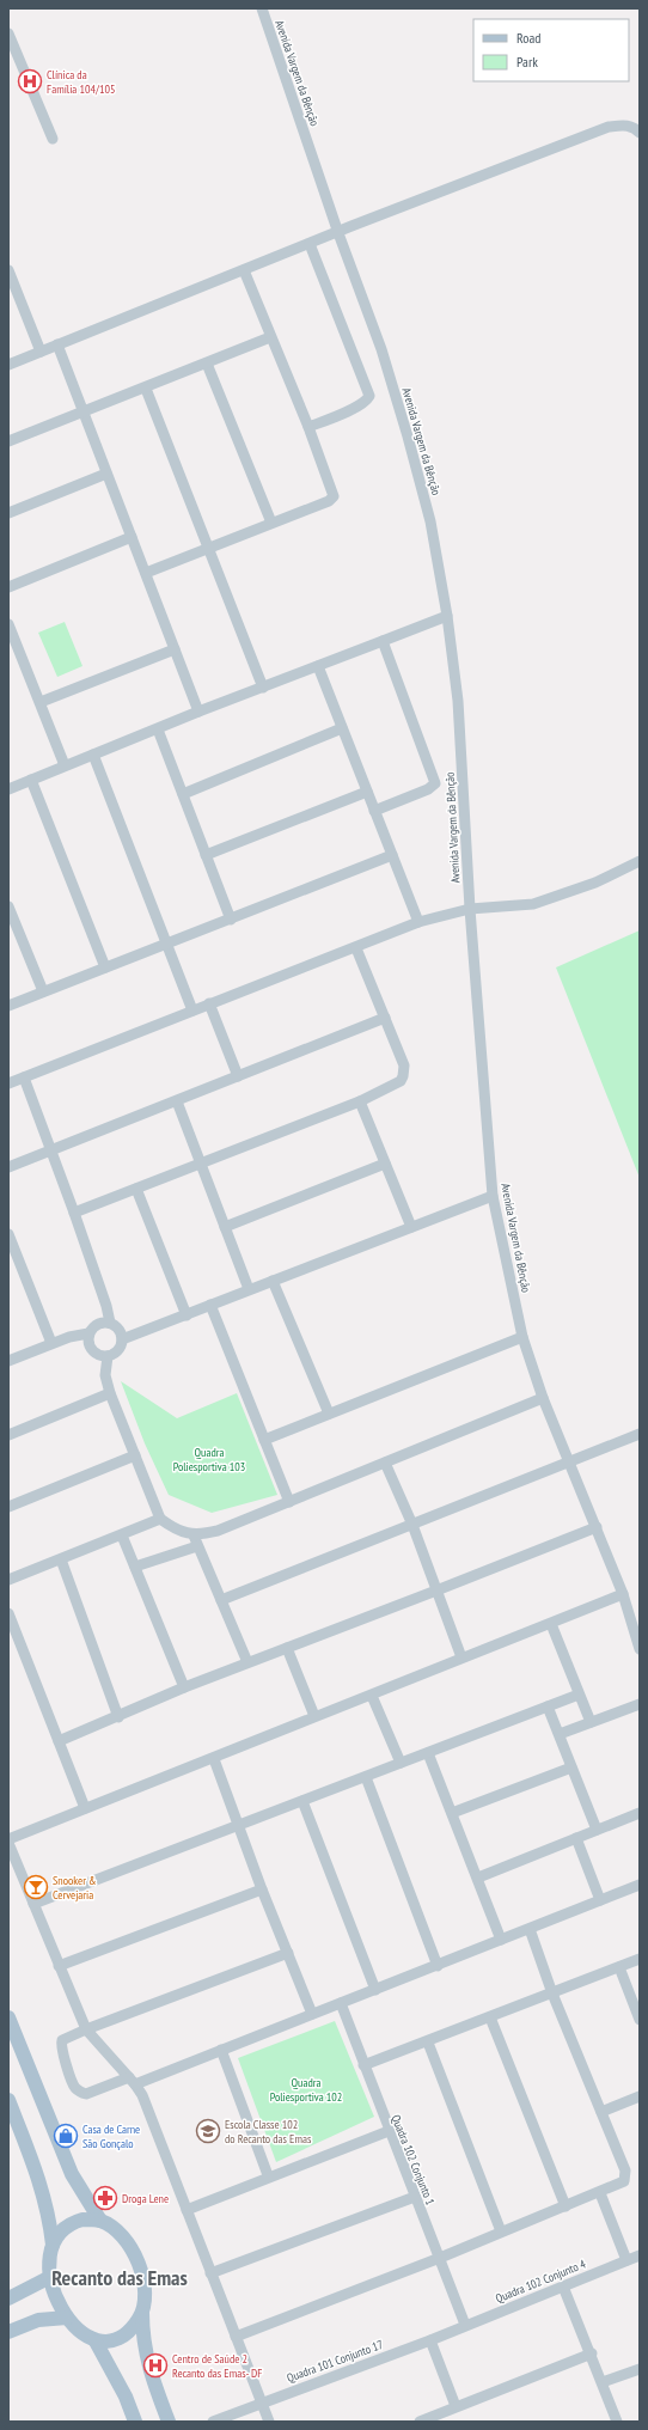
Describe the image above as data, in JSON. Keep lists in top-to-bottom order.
{
  "streets": {
    "street": [
      "Avenida Vargem da Bênção",
      "Quadra 102 Conjunto 1",
      "Quadra 102 Conjunto 4",
      "Quadra 101 Conjunto 17"
    ]
  },
  "crossings": [
    ["Quadra 102 Conjunto 1", "Quadra 102 Conjunto 4"],
    ["Quadra 102 Conjunto 1", "Quadra 101 Conjunto 17"],
    ["Quadra 102 Conjunto 4", "Quadra 101 Conjunto 17"]
  ],
  "districts": ["Recanto das Emas"],
  "parks": ["Quadra Poliesportiva 103", "Quadra Poliesportiva 102"],
  "places": {
    "hospital": ["Clínica da Família 104/105", "Centro de Saúde 2 Recanto das Emas- DF"],
    "bar": ["Snooker & Cervejaria"],
    "school or university": ["Escola Classe 102 do Recanto das Emas"],
    "shop": ["Casa de Carne São Gonçalo"],
    "pharmacy": ["Droga Lene"]
  },
  "legend": ["Road", "Park"]
}
